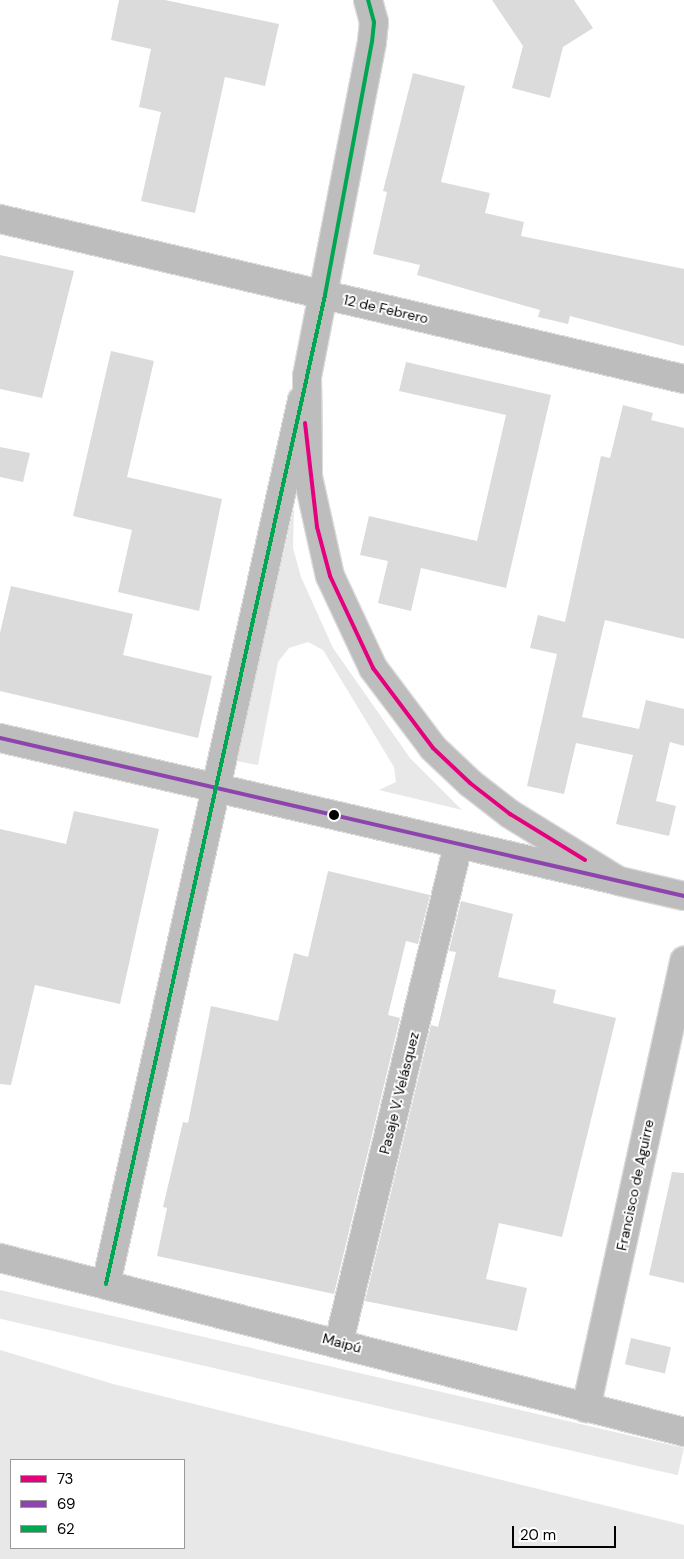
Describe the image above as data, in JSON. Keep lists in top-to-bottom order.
{
  "streets": {
    "street": [
      "12 de Febrero",
      "Pasaje V. Velásquez",
      "Francisco de Aguirre",
      "Maipú"
    ]
  },
  "crossings": [
    ["Pasaje V. Velásquez", "Maipú"],
    ["Francisco de Aguirre", "Maipú"]
  ],
  "lines": ["transit line 62", "transit line 73", "transit line 69"],
  "legend": ["73", "69", "62"],
  "scale_bar": "20 m"
}
